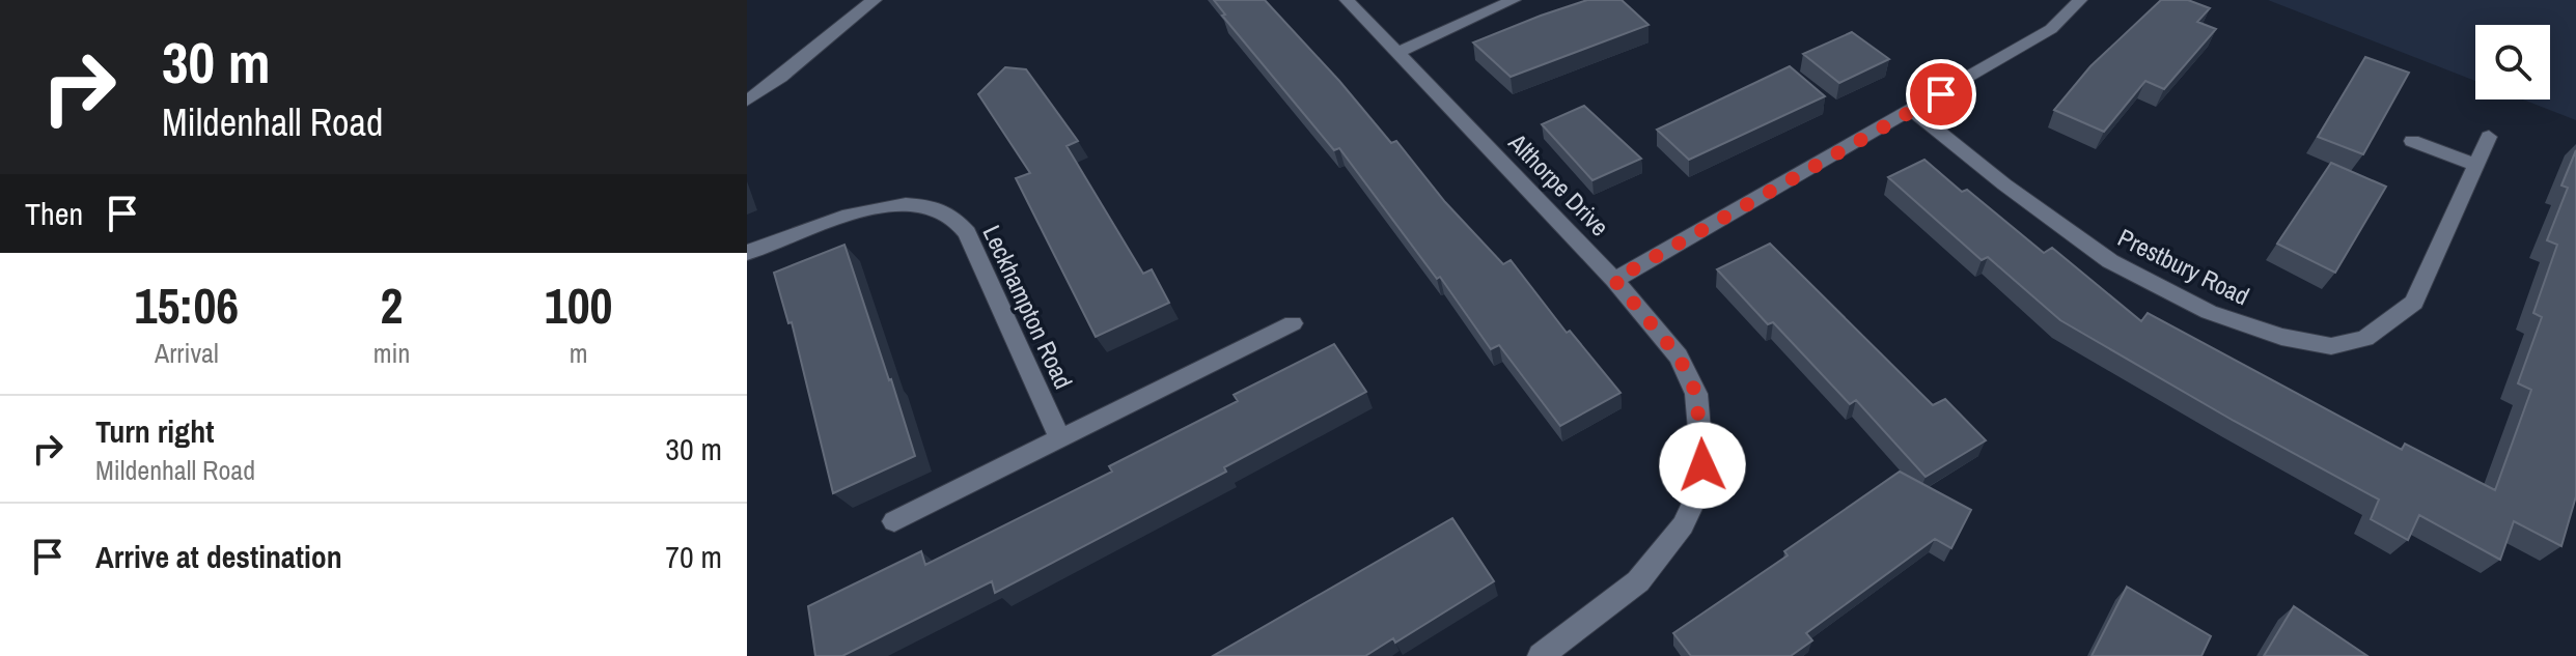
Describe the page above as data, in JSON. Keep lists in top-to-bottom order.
{
  "streets": {
    "street": ["Althorpe Drive", "Prestbury Road", "Leckhampton Road"]
  },
  "page": {
    "turn": ["30 m", "Mildenhall Road"],
    "then": "Then",
    "eta": [
      "15:06",
      "Arrival",
      "2",
      "min",
      "100",
      "m"
    ],
    "list": [
      {
        "name": "Turn right",
        "note": "Mildenhall Road",
        "value": "30 m"
      },
      {
        "name": "Arrive at destination",
        "value": "70 m"
      }
    ]
  }
}
